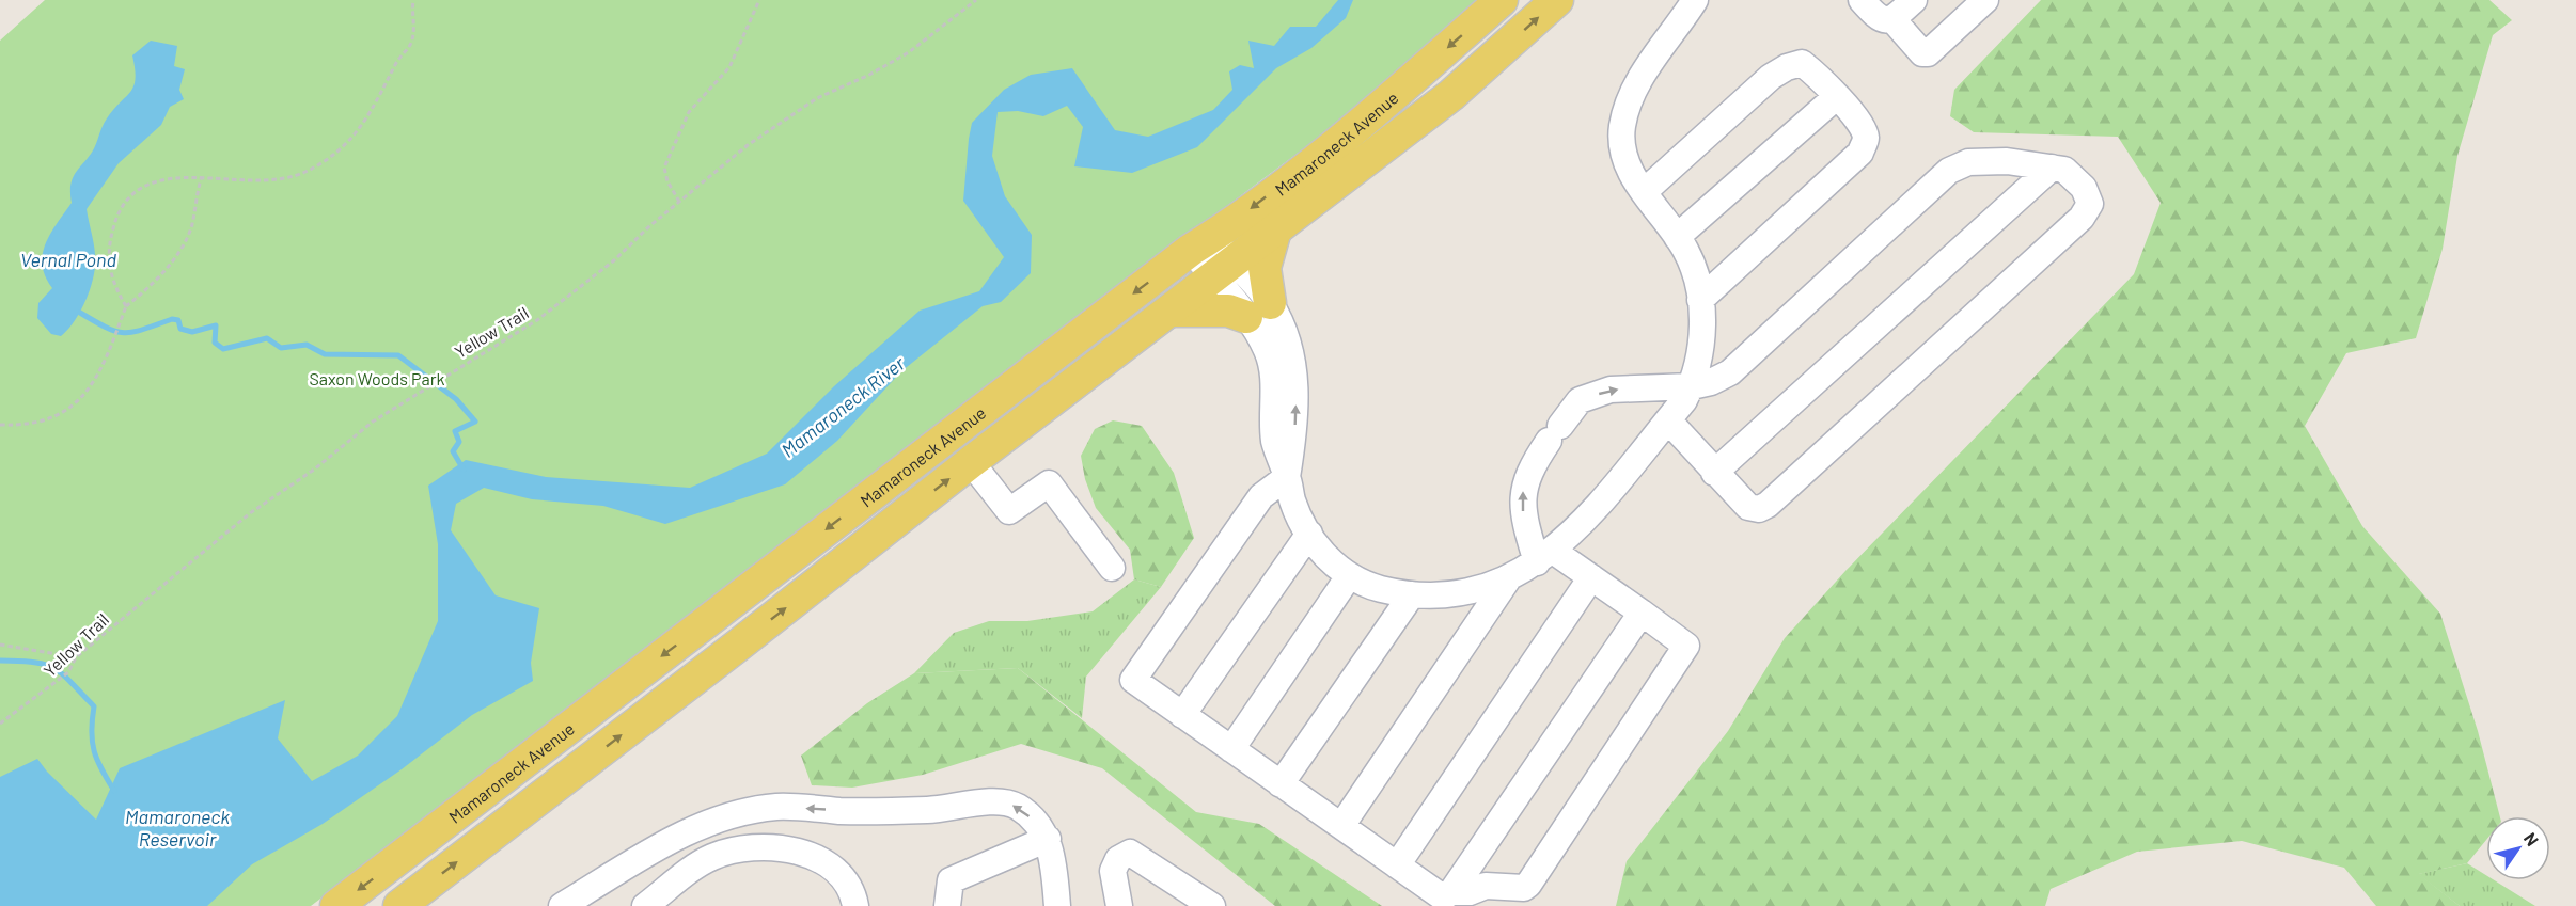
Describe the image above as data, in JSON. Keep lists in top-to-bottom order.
{
  "streets": {
    "main road": ["Mamaroneck Avenue"],
    "path": ["Yellow Trail"]
  },
  "water": ["Vernal Pond", "Mamaroneck River", "Mamaroneck Reservoir"],
  "parks": ["Saxon Woods Park"],
  "north": "top right"
}
